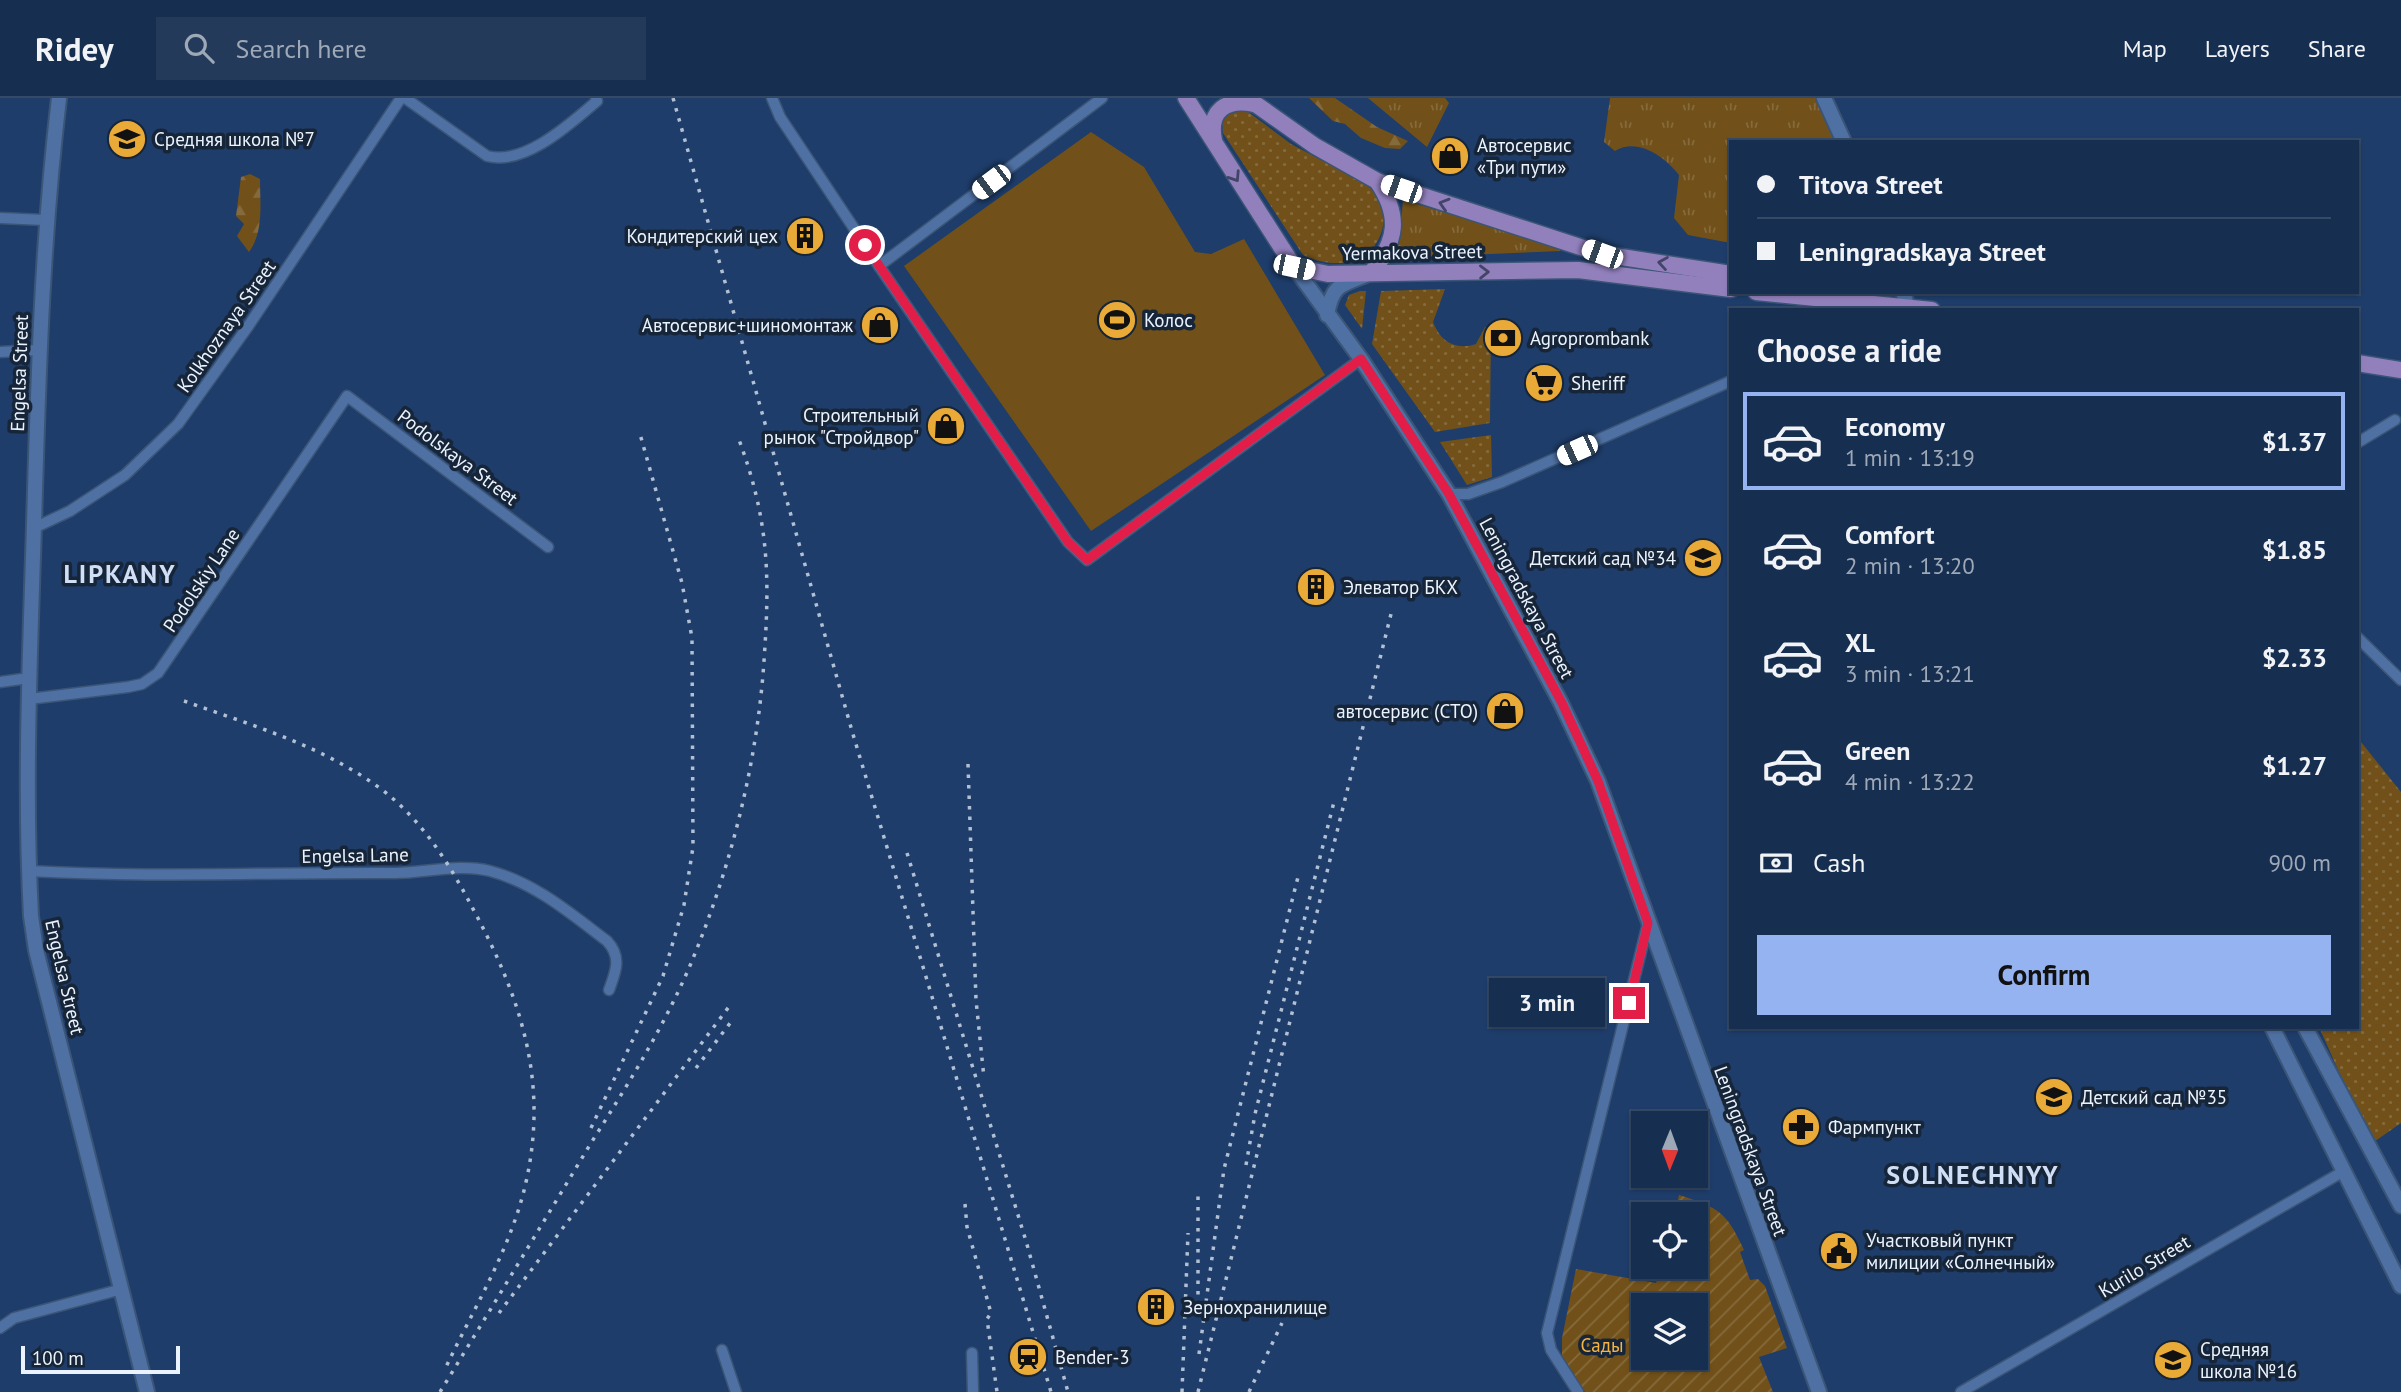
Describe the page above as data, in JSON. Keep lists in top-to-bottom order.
{
  "streets": {
    "main road": ["Yermakova Street"],
    "street": [
      "Kolkhoznaya Street",
      "Engelsa Street",
      "Podolskaya Street",
      "Podolskiy Lane",
      "Leningradskaya Street",
      "Engelsa Lane",
      "Kurilo Street"
    ]
  },
  "crossings": [
    ["Yermakova Street", "Leningradskaya Street"],
    ["Kolkhoznaya Street", "Engelsa Street"],
    ["Engelsa Street", "Podolskiy Lane"],
    ["Engelsa Street", "Engelsa Lane"],
    ["Podolskaya Street", "Podolskiy Lane"]
  ],
  "districts": ["LIPKANY", "SOLNECHNYY"],
  "parks": ["Сады"],
  "places": {
    "school or university": [
      "Средняя школа №7",
      "Детский сад №34",
      "Детский сад №35",
      "Средняя школа №16"
    ],
    "shop": [
      "Автосервис «Три пути»",
      "Автосервис+шиномонтаж",
      "Строительный рынок \"Стройдвор\"",
      "автосервис (СТО)"
    ],
    "building": ["Кондитерский цех", "Элеватор БКХ", "Зернохранилище"],
    "sports": ["Колос"],
    "bank": ["Agroprombank"],
    "supermarket": ["Sheriff"],
    "pharmacy": ["Фармпункт"],
    "public building": ["Участковый пункт милиции «Солнечный»"],
    "station": ["Bender-3"]
  },
  "scale_bar": "100 m",
  "north": "bottom",
  "page": {
    "header": "Ridey",
    "search": "Search here",
    "nav": ["Map", "Layers", "Share"],
    "banner": ["Titova Street", "Leningradskaya Street"],
    "heading": "Choose a ride",
    "list": [
      {
        "name": "Economy",
        "note": "1 min · 13:19",
        "value": "$1.37"
      },
      {
        "name": "Comfort",
        "note": "2 min · 13:20",
        "value": "$1.85"
      },
      {
        "name": "XL",
        "note": "3 min · 13:21",
        "value": "$2.33"
      },
      {
        "name": "Green",
        "note": "4 min · 13:22",
        "value": "$1.27"
      }
    ],
    "pay": ["Cash", "900 m"],
    "buttons": "Confirm",
    "bubble": "3 min",
    "scale": "100 m"
  }
}
